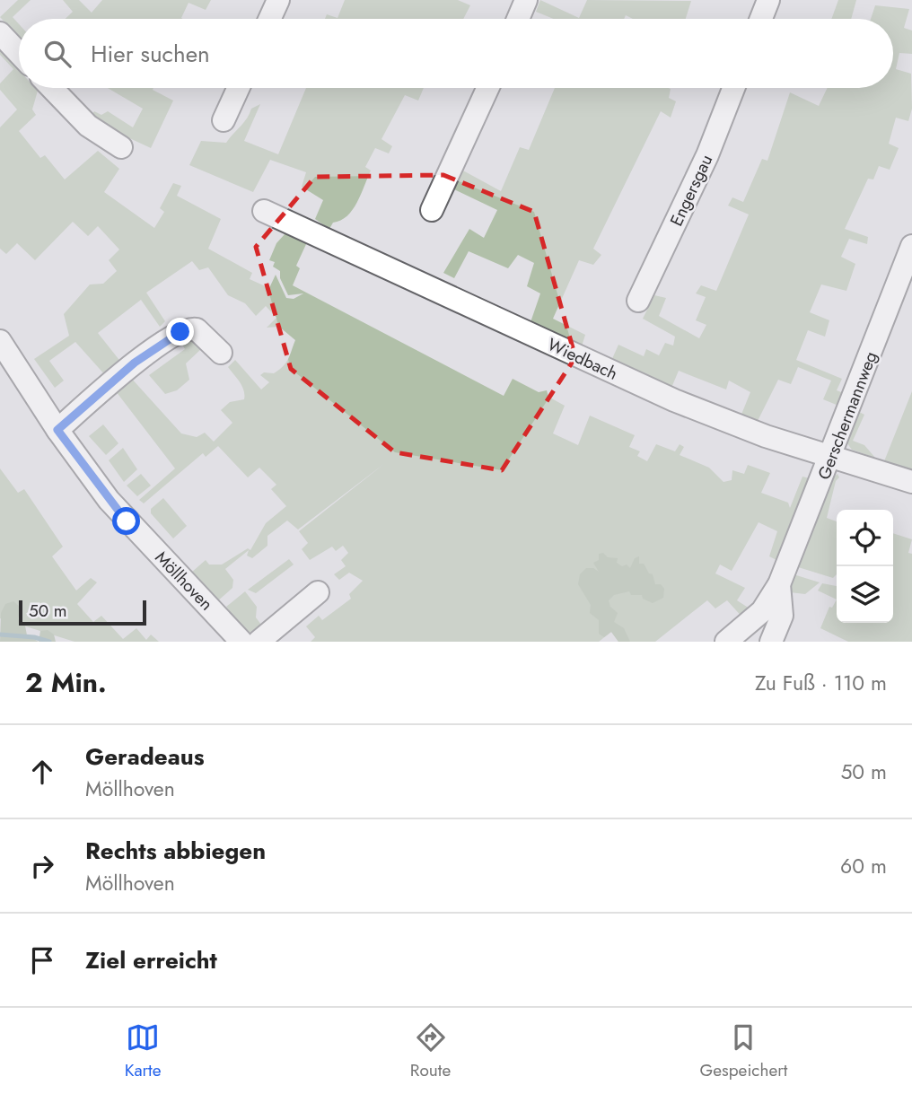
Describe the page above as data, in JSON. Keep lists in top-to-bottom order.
{
  "streets": {
    "street": [
      "Engersgau",
      "Wiedbach",
      "Gerschermannweg",
      "Möllhoven"
    ]
  },
  "crossings": [
    ["Wiedbach", "Gerschermannweg"]
  ],
  "scale_bar": "50 m",
  "page": {
    "search": "Hier suchen",
    "scale": "50 m",
    "heading": ["2 Min.", "Zu Fuß · 110 m"],
    "list": [
      ["Geradeaus", "Möllhoven", "50 m"],
      ["Rechts abbiegen", "Möllhoven", "60 m"],
      "Ziel erreicht"
    ],
    "nav": ["Karte", "Route", "Gespeichert"]
  }
}
